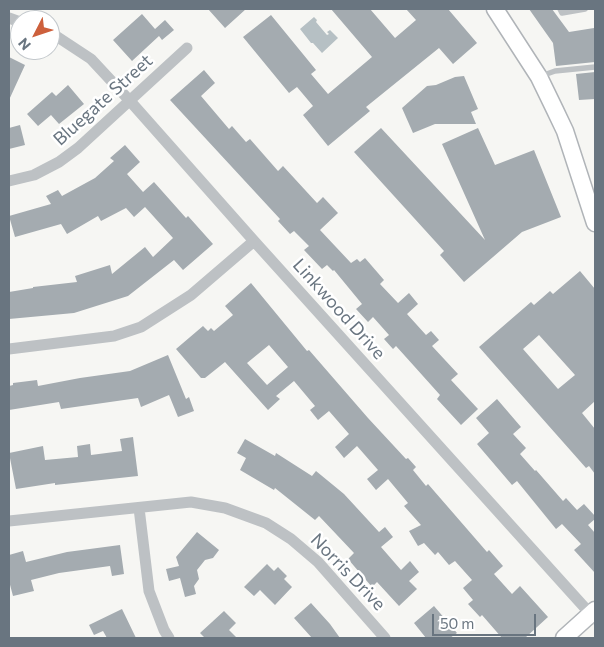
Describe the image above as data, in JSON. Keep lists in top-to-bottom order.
{
  "streets": {
    "street": ["Bluegate Street", "Linkwood Drive", "Norris Drive"]
  },
  "crossings": [
    ["Bluegate Street", "Linkwood Drive"]
  ],
  "scale_bar": "50 m",
  "north": "bottom left"
}
